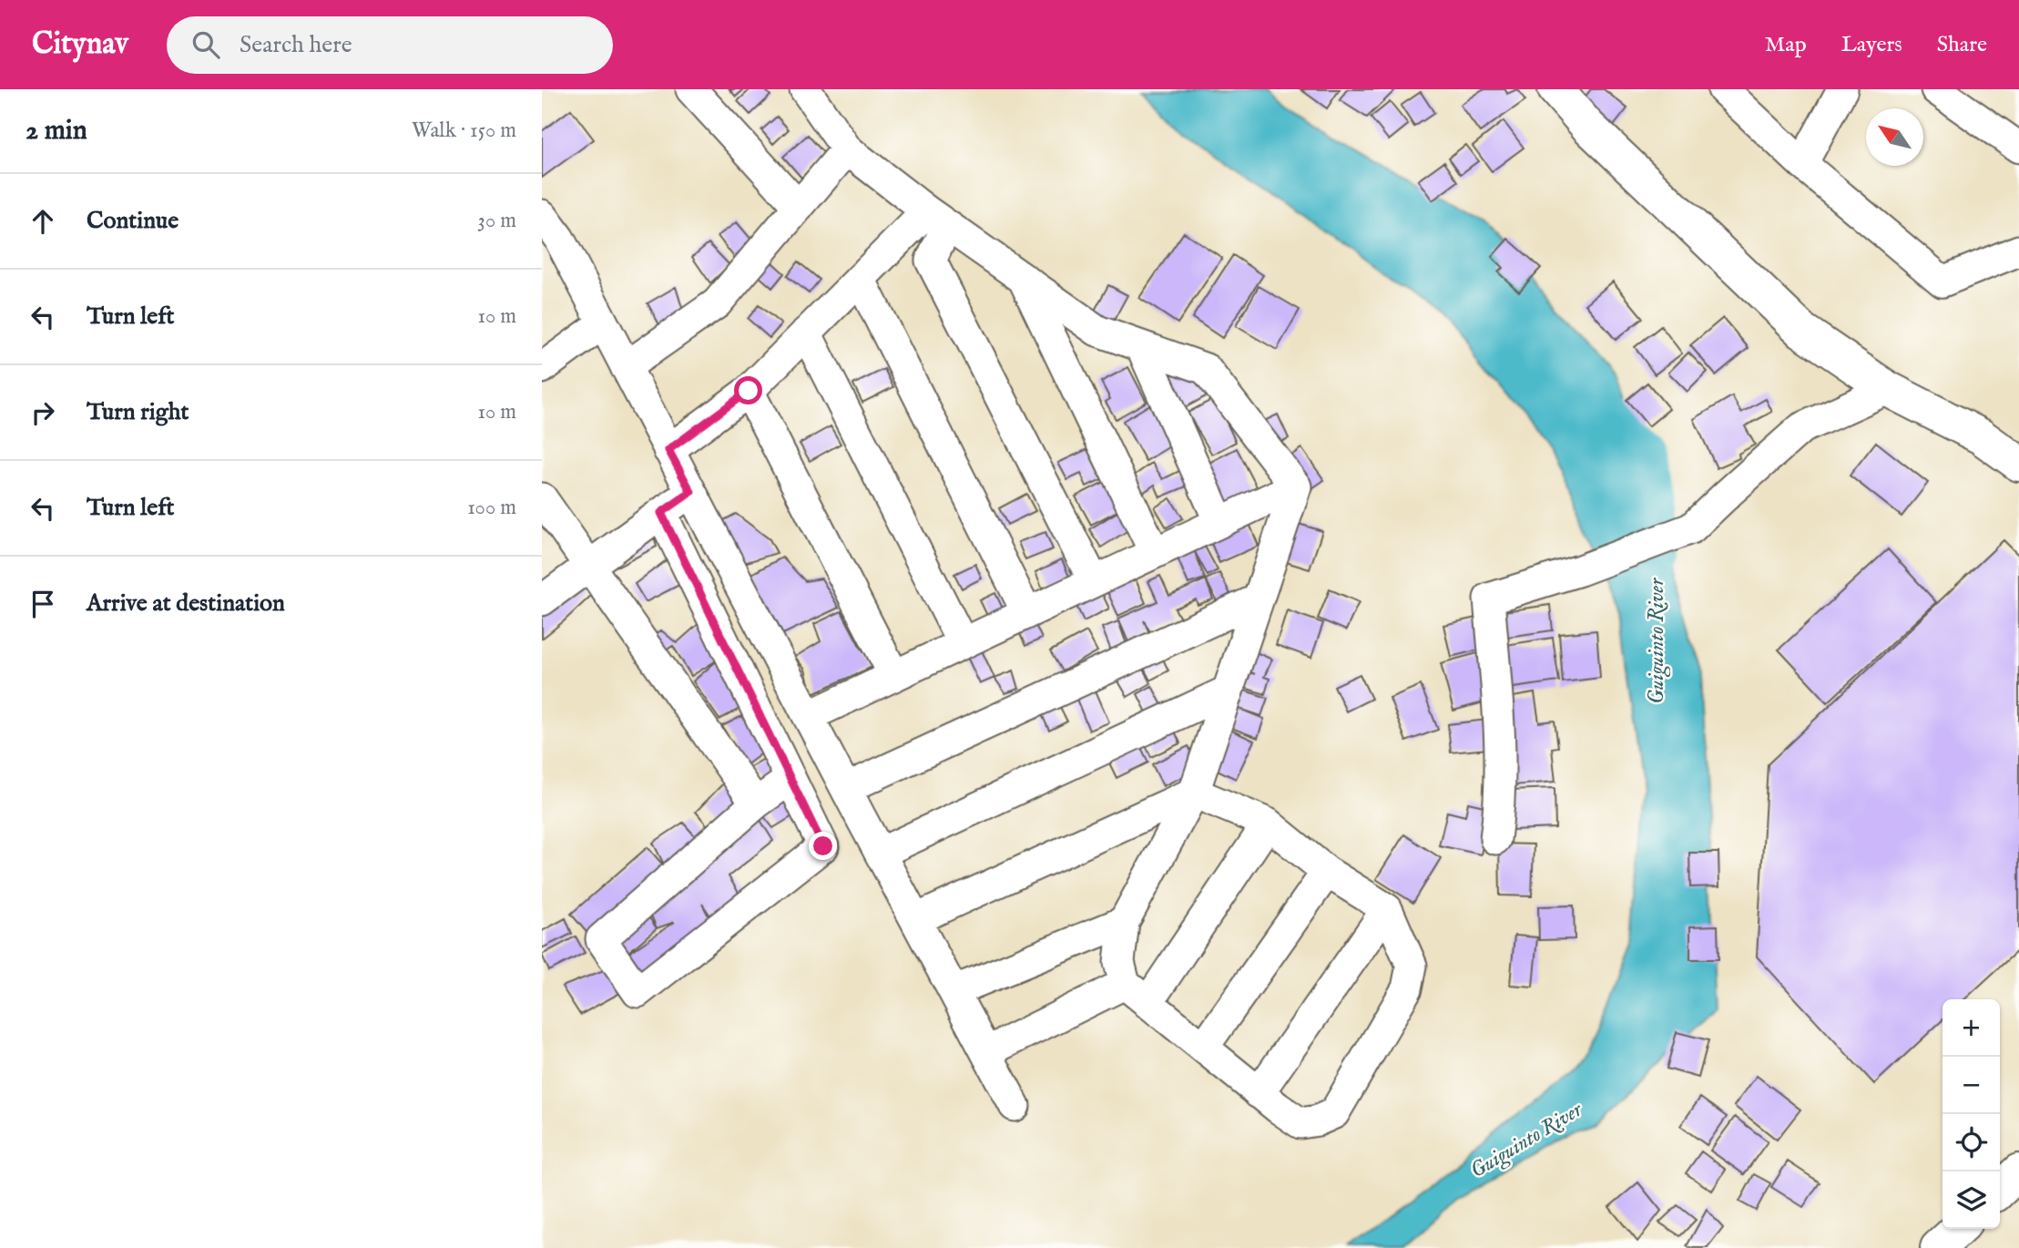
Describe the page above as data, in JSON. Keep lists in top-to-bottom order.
{
  "water": ["Guiguinto River"],
  "north": "top left",
  "page": {
    "header": "Citynav",
    "search": "Search here",
    "nav": ["Map", "Layers", "Share"],
    "heading": ["2 min", "Walk · 150 m"],
    "list": [
      ["Continue", "30 m"],
      ["Turn left", "10 m"],
      ["Turn right", "10 m"],
      ["Turn left", "100 m"],
      "Arrive at destination"
    ],
    "map_buttons": ["+", "−"]
  }
}
